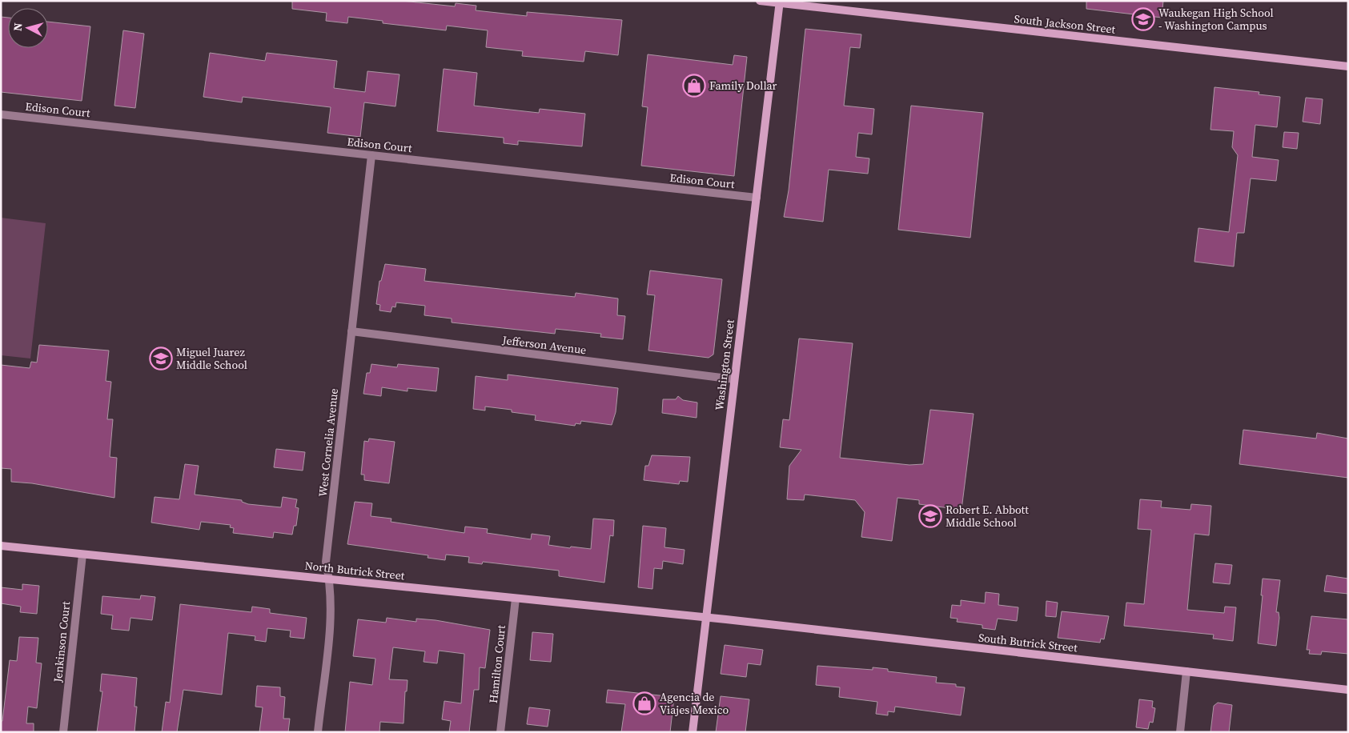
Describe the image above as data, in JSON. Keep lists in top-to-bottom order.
{
  "streets": {
    "street": [
      "South Jackson Street",
      "Edison Court",
      "Jefferson Avenue",
      "Washington Street",
      "West Cornelia Avenue",
      "North Butrick Street",
      "Jenkinson Court",
      "South Butrick Street",
      "Hamilton Court"
    ]
  },
  "crossings": [
    ["South Jackson Street", "Washington Street"],
    ["Edison Court", "Washington Street"],
    ["Edison Court", "West Cornelia Avenue"],
    ["Jefferson Avenue", "Washington Street"],
    ["Jefferson Avenue", "West Cornelia Avenue"],
    ["Washington Street", "North Butrick Street"],
    ["Washington Street", "South Butrick Street"],
    ["West Cornelia Avenue", "North Butrick Street"],
    ["North Butrick Street", "Jenkinson Court"],
    ["North Butrick Street", "South Butrick Street"],
    ["North Butrick Street", "Hamilton Court"]
  ],
  "places": {
    "school or university": ["Waukegan High School - Washington Campus", "Miguel Juarez Middle School", "Robert E. Abbott Middle School"],
    "shop": ["Family Dollar", "Agencia de Viajes Mexico"]
  },
  "north": "left"
}
